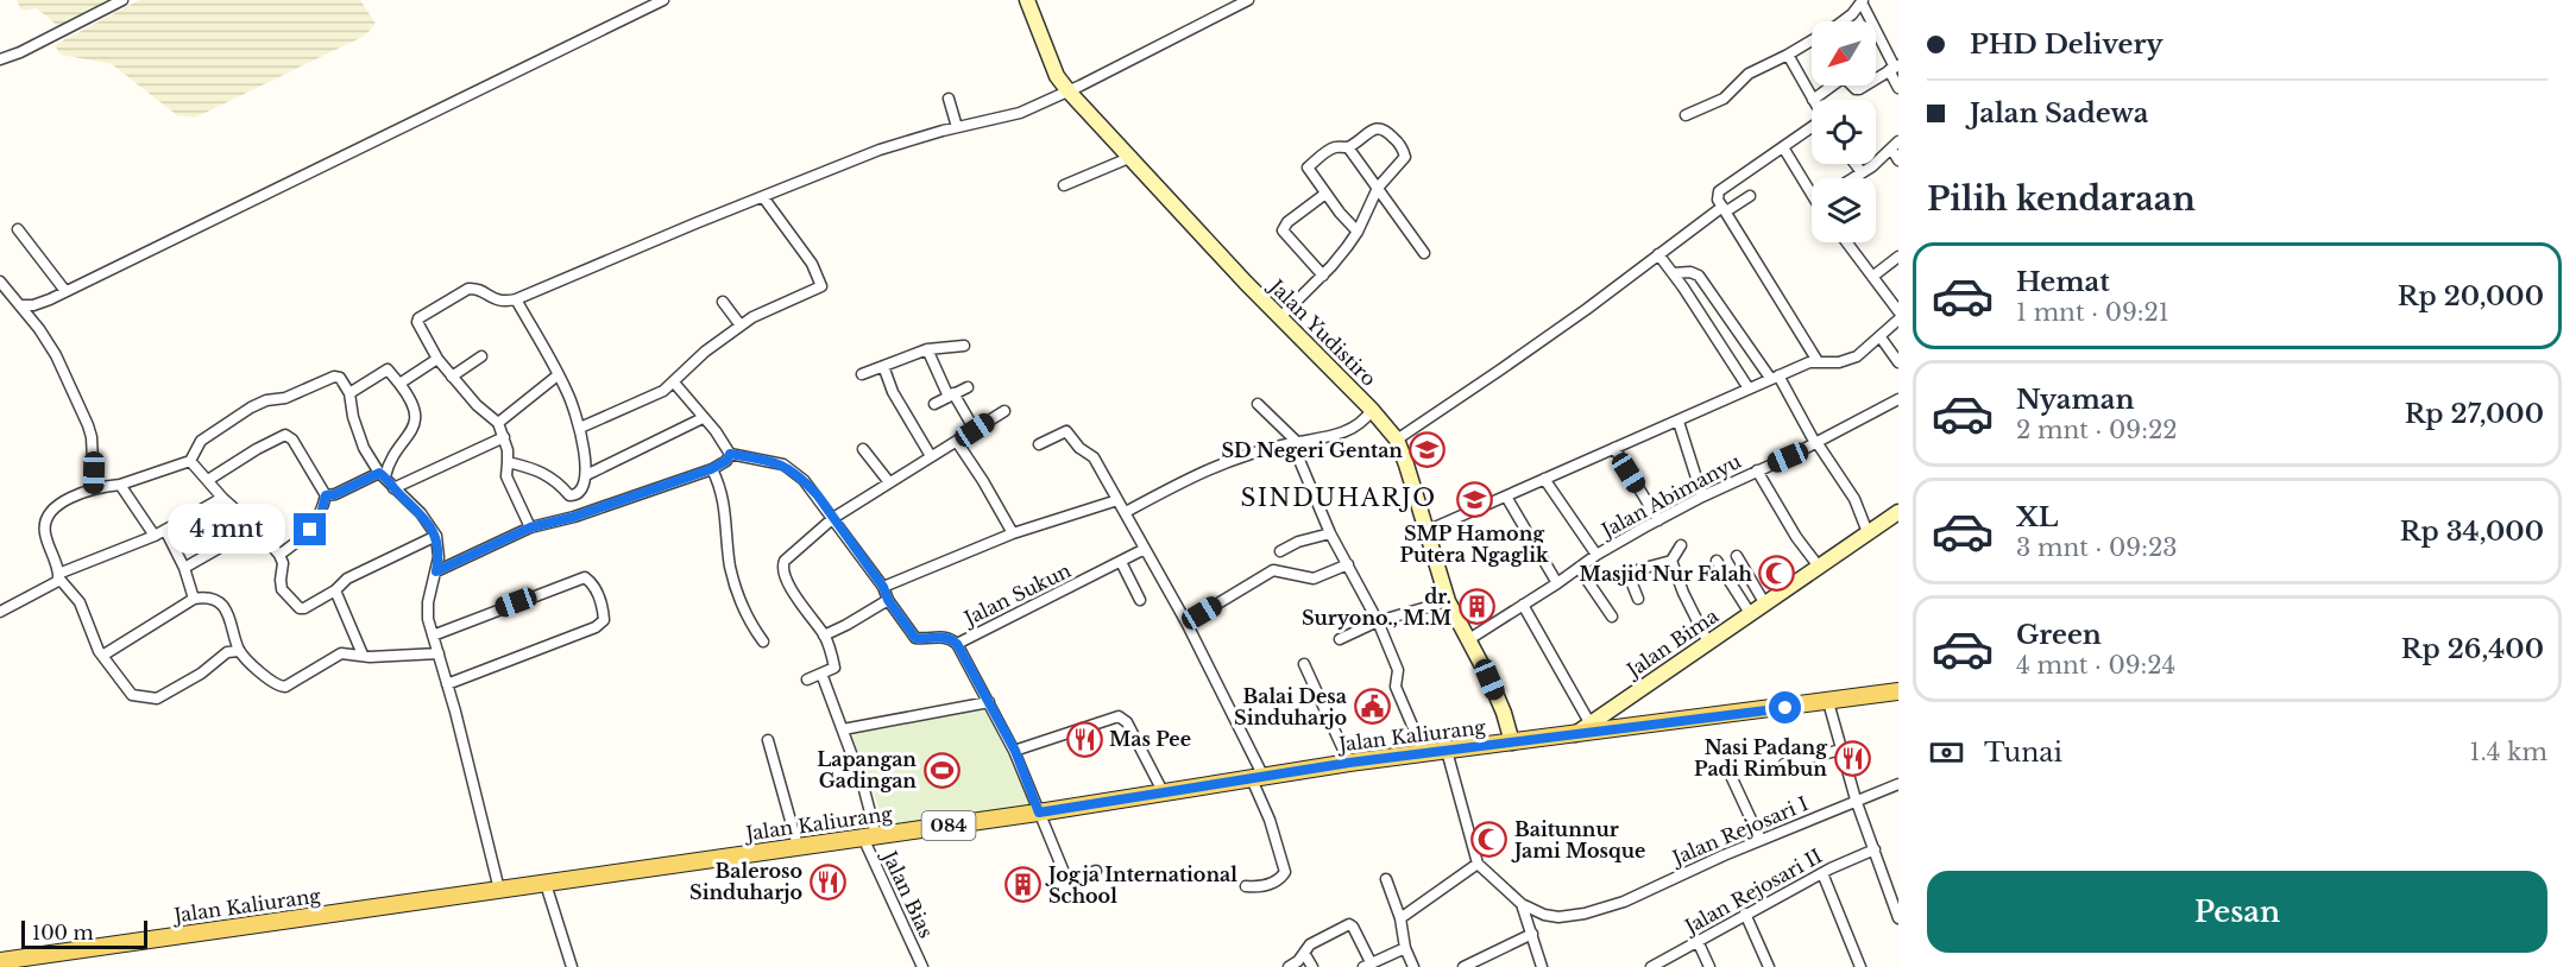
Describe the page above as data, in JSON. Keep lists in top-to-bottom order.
{
  "streets": {
    "main road": ["Jalan Kaliurang", "084"],
    "street": [
      "Jalan Yudistiro",
      "Jalan Abimanyu",
      "Jalan Sukun",
      "Jalan Bima",
      "Jalan Rejosari I",
      "Jalan Rejosari II",
      "Jalan Bias"
    ]
  },
  "crossings": [
    ["Jalan Yudistiro", "Jalan Abimanyu"],
    ["Jalan Yudistiro", "Jalan Kaliurang"],
    ["Jalan Bima", "Jalan Kaliurang"],
    ["Jalan Kaliurang", "Jalan Bias"]
  ],
  "districts": ["SINDUHARJO"],
  "places": {
    "school or university": ["SD Negeri Gentan", "SMP Hamong Putera Ngaglik"],
    "mosque": ["Masjid Nur Falah", "Baitunnur Jami Mosque"],
    "building": ["dr. Suryono., M.M", "Jogja International School"],
    "public building": ["Balai Desa Sinduharjo"],
    "restaurant": ["Mas Pee", "Nasi Padang Padi Rimbun", "Baleroso Sinduharjo"],
    "sports": ["Lapangan Gadingan"]
  },
  "scale_bar": "100 m",
  "north": "bottom left",
  "page": {
    "banner": ["PHD Delivery", "Jalan Sadewa"],
    "heading": "Pilih kendaraan",
    "list": [
      {
        "name": "Hemat",
        "note": "1 mnt · 09:21",
        "value": "Rp 20,000"
      },
      {
        "name": "Nyaman",
        "note": "2 mnt · 09:22",
        "value": "Rp 27,000"
      },
      {
        "name": "XL",
        "note": "3 mnt · 09:23",
        "value": "Rp 34,000"
      },
      {
        "name": "Green",
        "note": "4 mnt · 09:24",
        "value": "Rp 26,400"
      }
    ],
    "bubble": "4 mnt",
    "pay": ["Tunai", "1.4 km"],
    "buttons": "Pesan",
    "scale": "100 m"
  }
}
